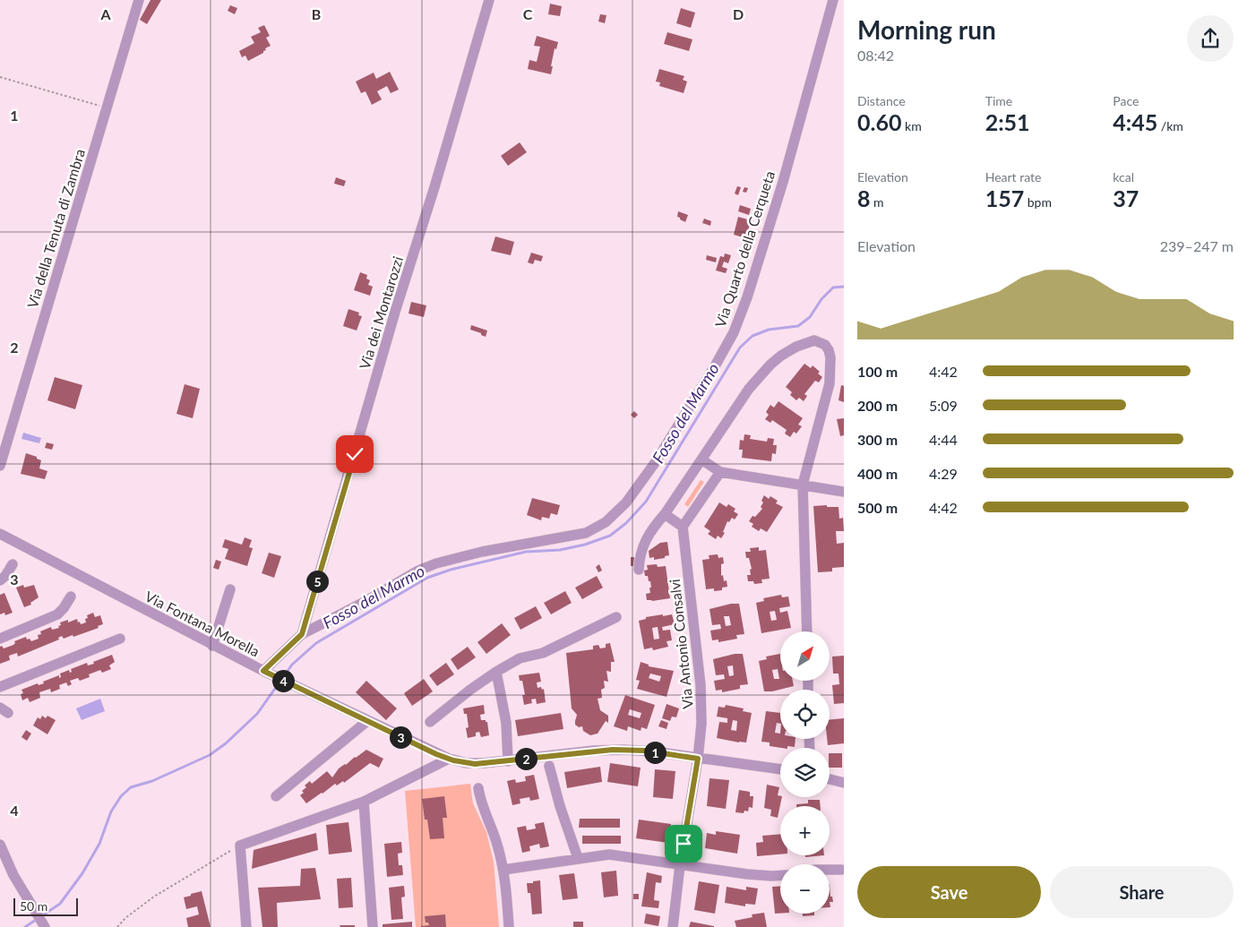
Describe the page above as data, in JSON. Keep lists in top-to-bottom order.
{
  "streets": {
    "street": [
      "Via della Tenuta di Zambra",
      "Via Quarto della Cerqueta",
      "Via dei Montarozzi",
      "Via Fontana Morella",
      "Via Antonio Consalvi"
    ]
  },
  "crossings": [
    ["Via Quarto della Cerqueta", "Via dei Montarozzi"],
    ["Via Quarto della Cerqueta", "Via Fontana Morella"],
    ["Via Fontana Morella", "Via Antonio Consalvi"]
  ],
  "water": ["Fosso del Marmo"],
  "scale_bar": "50 m",
  "north": "top right",
  "page": {
    "heading": ["Morning run", "08:42"],
    "stats": [
      ["Distance", "0.60 km"],
      ["Time", "2:51"],
      ["Pace", "4:45 /km"],
      ["Elevation", "8 m"],
      ["Heart rate", "157 bpm"],
      ["kcal", "37"]
    ],
    "chart": ["Elevation", "239–247 m"],
    "list": [
      {
        "name": "100 m",
        "note": "4:42"
      },
      {
        "name": "200 m",
        "note": "5:09"
      },
      {
        "name": "300 m",
        "note": "4:44"
      },
      {
        "name": "400 m",
        "note": "4:29"
      },
      {
        "name": "500 m",
        "note": "4:42"
      }
    ],
    "pins": [
      "5",
      "4",
      "3",
      "1",
      "2"
    ],
    "map_buttons": ["+", "−"],
    "buttons": ["Save", "Share"],
    "scale": "50 m"
  },
  "grid": {
    "columns": [
      "A",
      "B",
      "C",
      "D"
    ],
    "rows": [
      "1",
      "2",
      "3",
      "4"
    ]
  }
}
